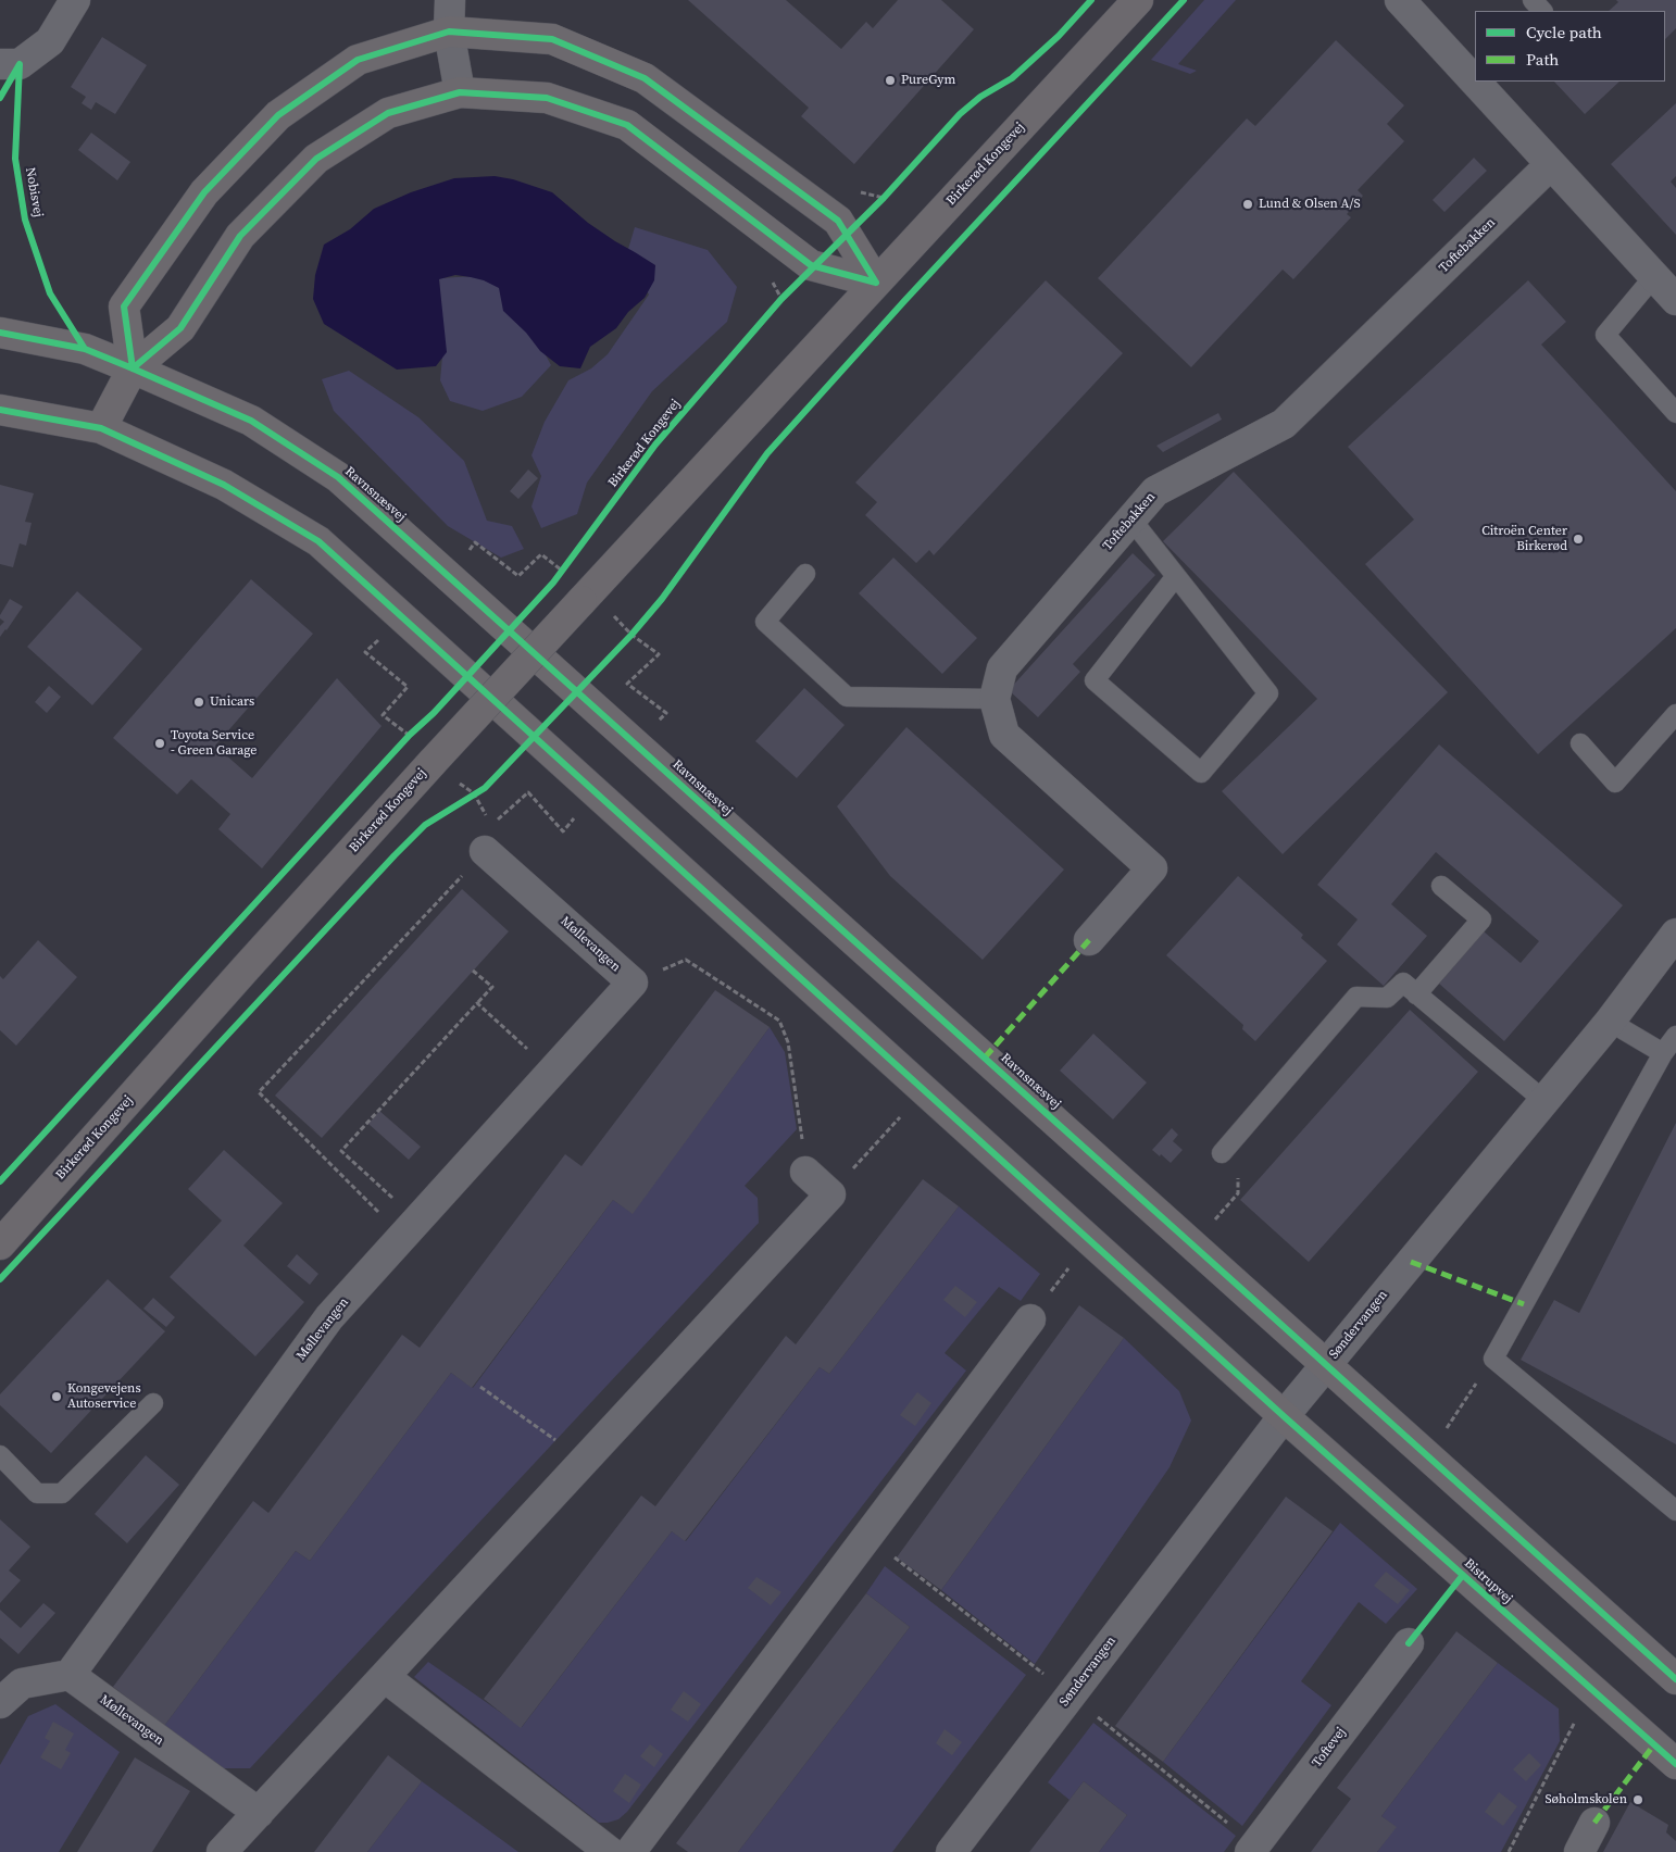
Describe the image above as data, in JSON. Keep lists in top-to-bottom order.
{
  "streets": {
    "main road": ["Birkerød Kongevej", "Ravnsnæsvej", "Bistrupvej"],
    "street": [
      "Toftebakken",
      "Møllevangen",
      "Søndervangen",
      "Toftevej"
    ],
    "cycle path": ["Nobisvej"]
  },
  "crossings": [
    ["Ravnsnæsvej", "Søndervangen"],
    ["Søndervangen", "Bistrupvej"]
  ],
  "places": [
    "PureGym",
    "Lund & Olsen A/S",
    "Citroën Center Birkerød",
    "Unicars",
    "Toyota Service - Green Garage",
    "Kongevejens Autoservice",
    "Søholmskolen"
  ],
  "legend": ["Cycle path", "Path"]
}
